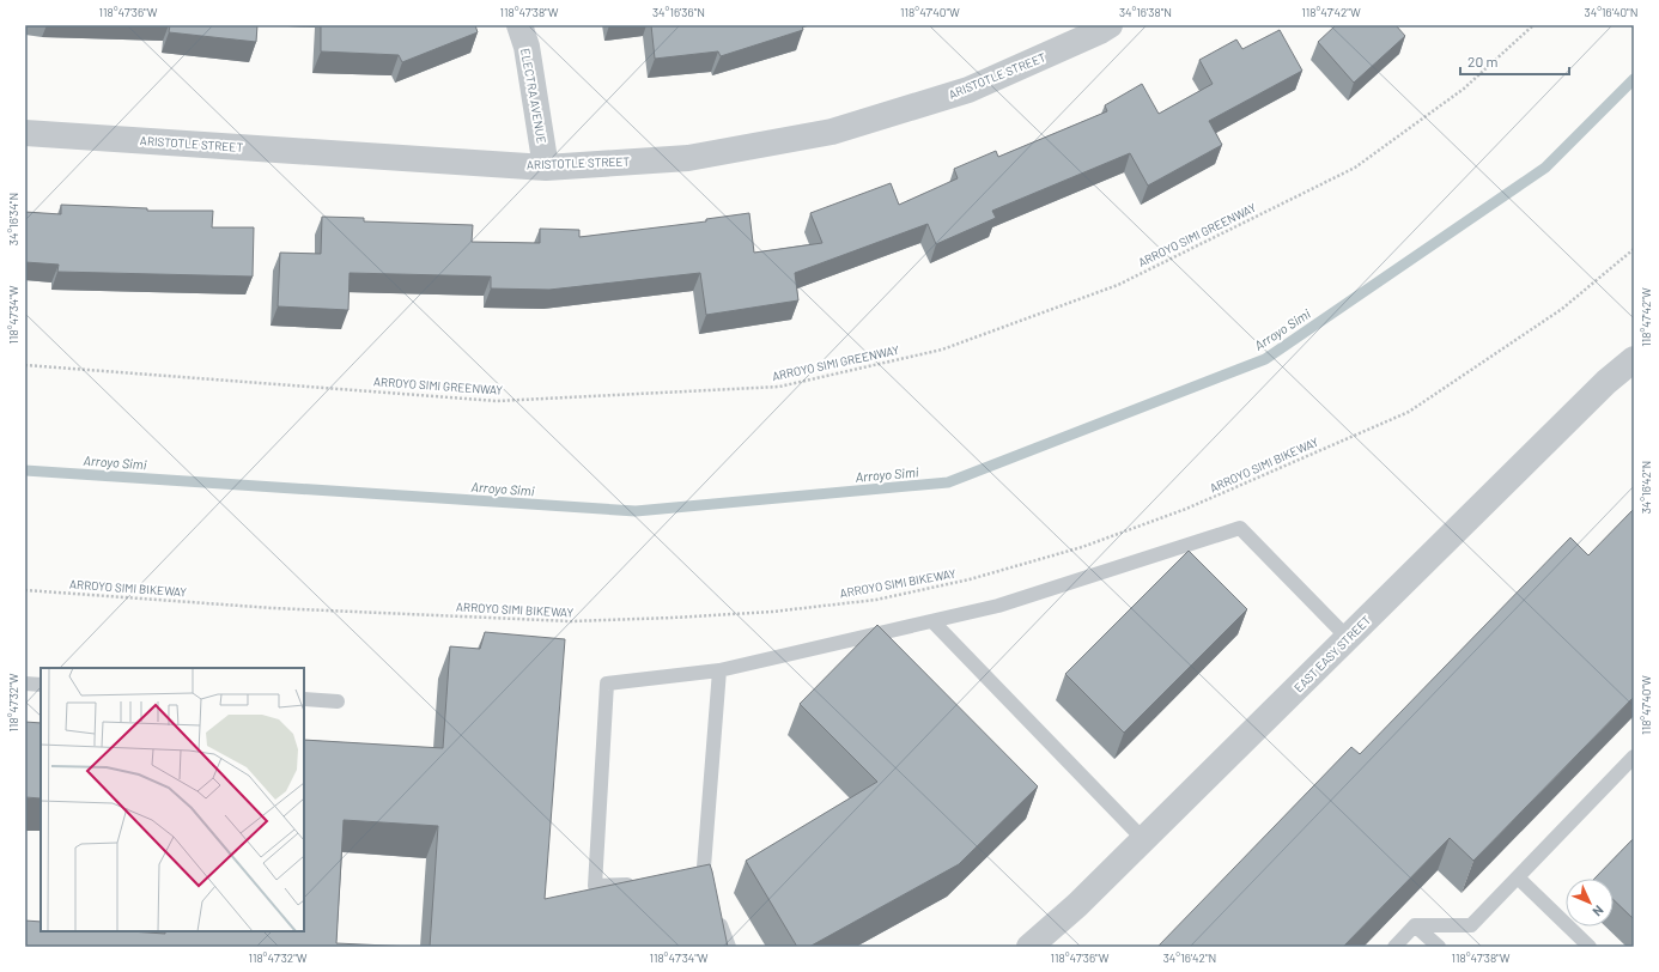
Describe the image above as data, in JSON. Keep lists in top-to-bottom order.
{
  "streets": {
    "street": ["ARISTOTLE STREET", "ELECTRA AVENUE", "EAST EASY STREET"],
    "path": ["ARROYO SIMI GREENWAY", "ARROYO SIMI BIKEWAY"]
  },
  "crossings": [
    ["ARISTOTLE STREET", "ELECTRA AVENUE"]
  ],
  "water": ["Arroyo Simi"],
  "scale_bar": "20 m",
  "north": "bottom right",
  "coordinates": [
    "118°47'36\"W",
    "118°47'38\"W",
    "34°16'36\"N",
    "118°47'40\"W",
    "34°16'38\"N",
    "118°47'42\"W",
    "34°16'40\"N",
    "34°16'34\"N",
    "118°47'34\"W",
    "34°16'42\"N",
    "118°47'32\"W"
  ]
}
